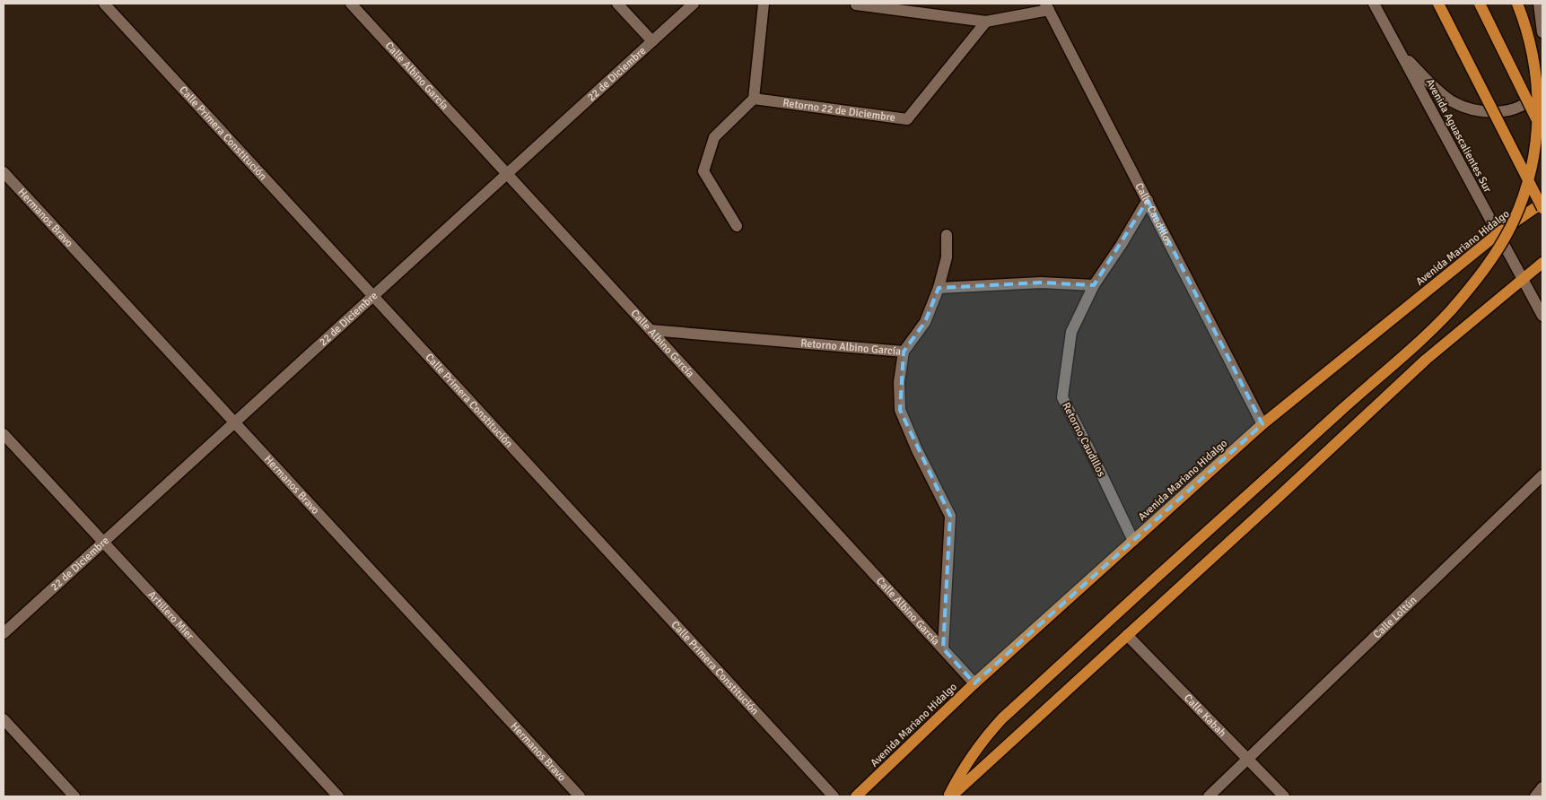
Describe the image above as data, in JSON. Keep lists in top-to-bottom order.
{
  "streets": {
    "main road": ["Avenida Mariano Hidalgo"],
    "street": [
      "22 de Diciembre",
      "Calle Albino García",
      "Retorno 22 de Diciembre",
      "Calle Primera Constitución",
      "Avenida Aguascalientes Sur",
      "Calle Caudillos",
      "Hermanos Bravo",
      "Retorno Albino García",
      "Retorno Caudillos",
      "Artillero Mier",
      "Calle Loltún",
      "Calle Kabah"
    ]
  },
  "crossings": [
    ["22 de Diciembre", "Calle Albino García"],
    ["22 de Diciembre", "Calle Primera Constitución"],
    ["22 de Diciembre", "Hermanos Bravo"],
    ["22 de Diciembre", "Artillero Mier"],
    ["Calle Albino García", "Avenida Mariano Hidalgo"],
    ["Calle Albino García", "Retorno Albino García"],
    ["Avenida Aguascalientes Sur", "Avenida Mariano Hidalgo"],
    ["Calle Caudillos", "Avenida Mariano Hidalgo"],
    ["Calle Caudillos", "Retorno Caudillos"],
    ["Avenida Mariano Hidalgo", "Retorno Caudillos"],
    ["Calle Loltún", "Calle Kabah"]
  ]
}
